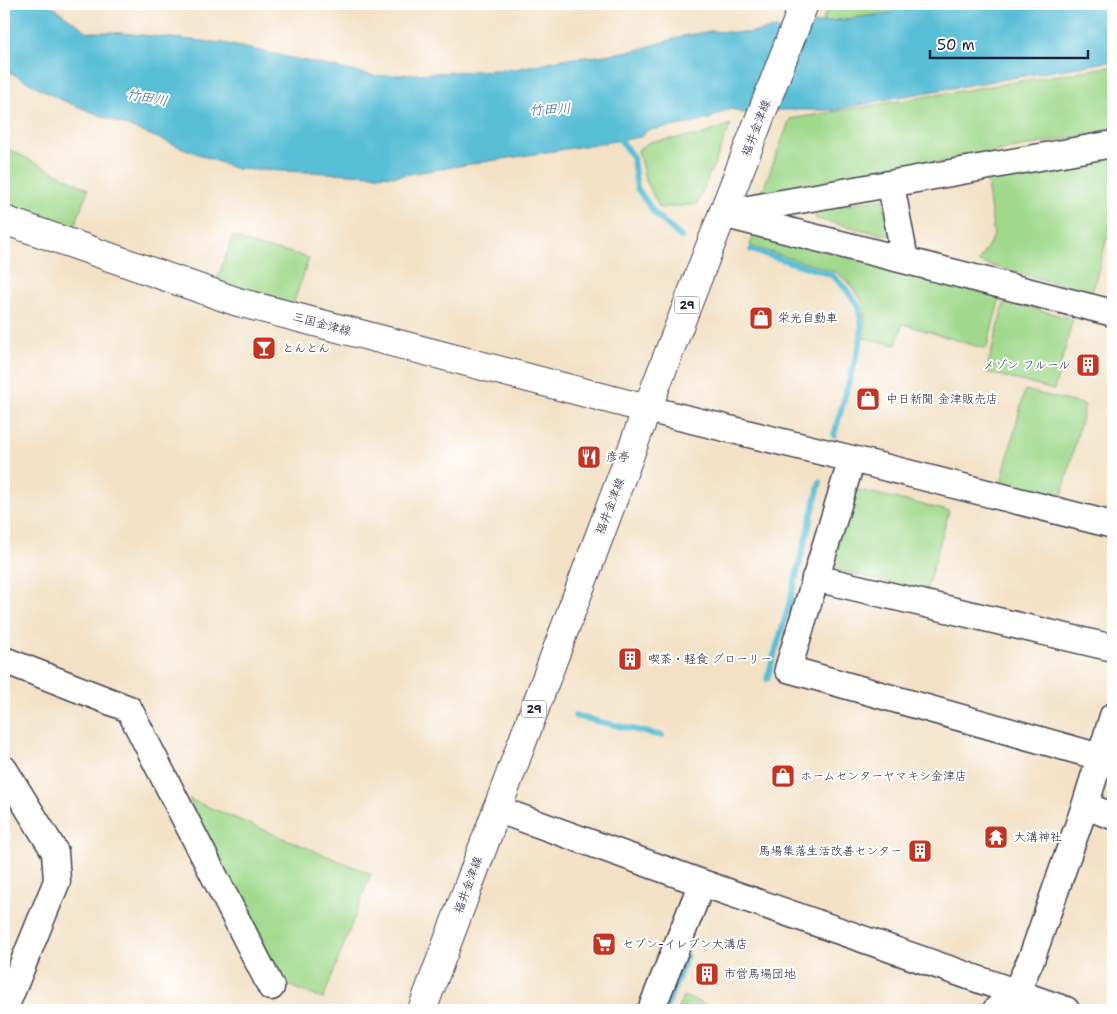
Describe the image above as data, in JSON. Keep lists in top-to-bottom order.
{
  "streets": {
    "main road": ["福井金津線", "29", "三国金津線"]
  },
  "crossings": [
    ["福井金津線", "三国金津線"]
  ],
  "water": ["竹田川"],
  "places": {
    "shop": ["栄光自動車", "中日新聞 金津販売店", "ホームセンターヤマキシ金津店"],
    "bar": ["とんとん"],
    "building": [
      "メゾン フルール",
      "喫茶・軽食 グローリー",
      "馬場集落生活改善センター",
      "市営馬場団地"
    ],
    "restaurant": ["彦亭"],
    "temple": ["大溝神社"],
    "supermarket": ["セブン-イレブン大溝店"]
  },
  "scale_bar": "50 m"
}
